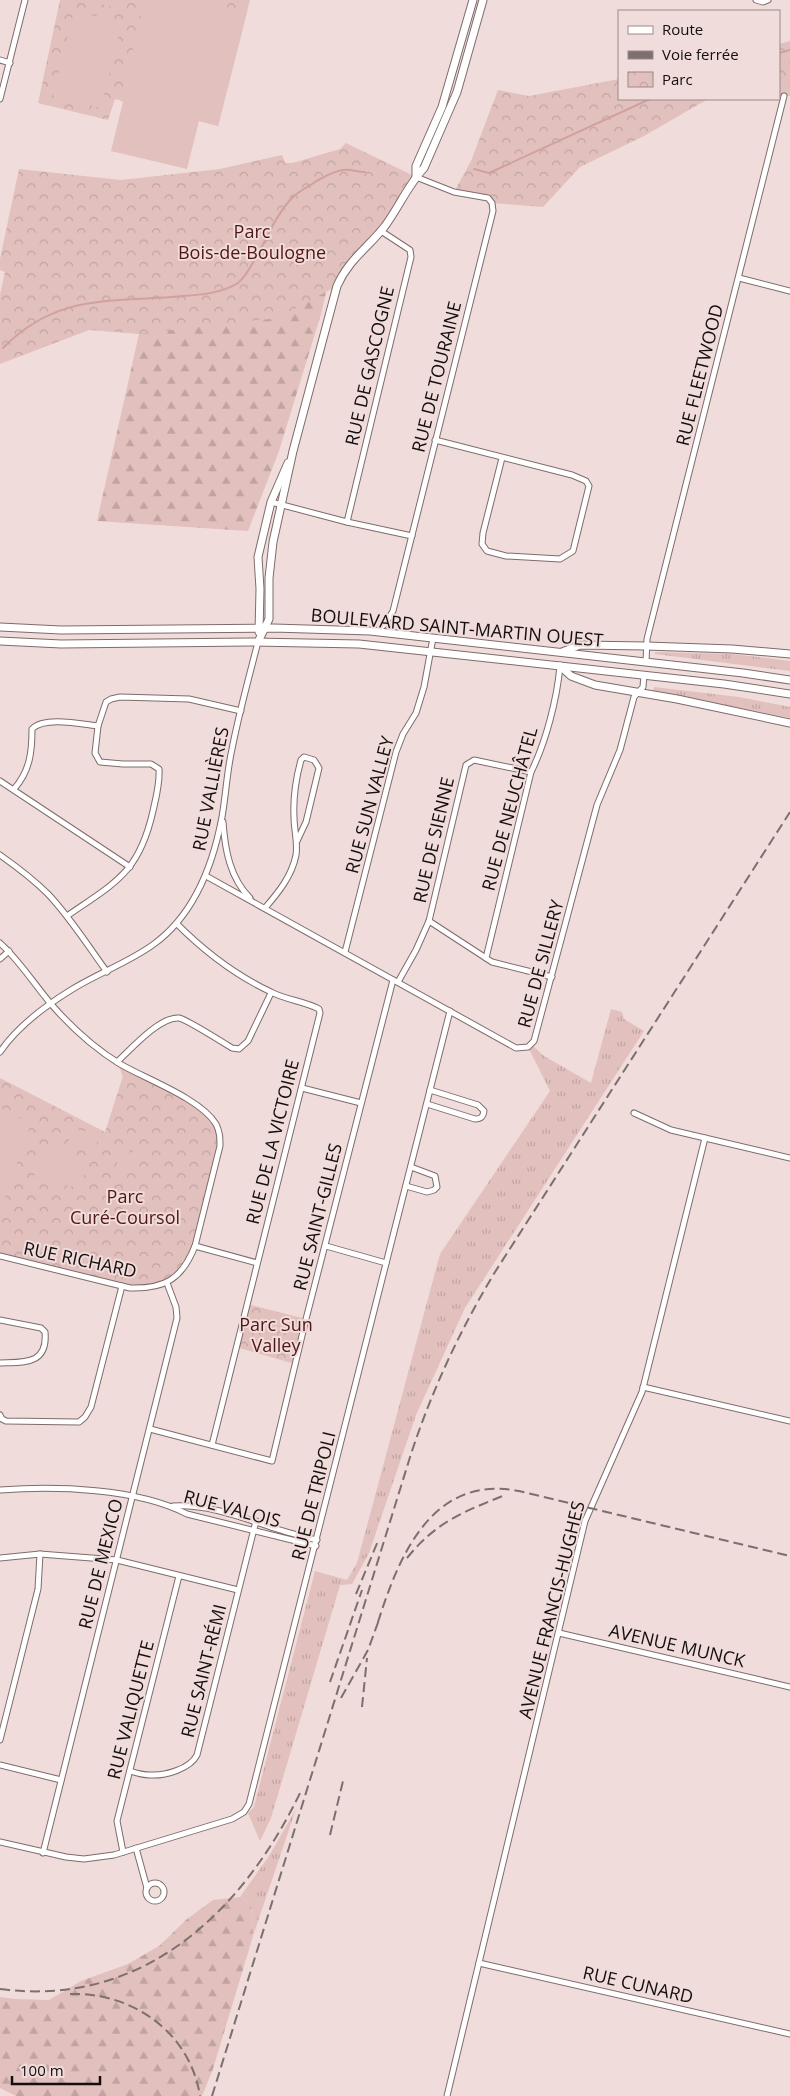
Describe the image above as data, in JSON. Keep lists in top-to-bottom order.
{
  "streets": {
    "main road": ["BOULEVARD SAINT-MARTIN OUEST"],
    "street": [
      "RUE DE GASCOGNE",
      "RUE FLEETWOOD",
      "RUE DE TOURAINE",
      "RUE VALLIÈRES",
      "RUE SUN VALLEY",
      "RUE DE NEUCHÂTEL",
      "RUE DE SIENNE",
      "RUE DE SILLERY",
      "RUE DE LA VICTOIRE",
      "RUE SAINT-GILLES",
      "RUE RICHARD",
      "RUE DE TRIPOLI",
      "RUE VALOIS",
      "RUE DE MEXICO",
      "AVENUE FRANCIS-HUGHES",
      "AVENUE MUNCK",
      "RUE SAINT-RÉMI",
      "RUE VALIQUETTE",
      "RUE CUNARD"
    ]
  },
  "crossings": [
    ["RUE FLEETWOOD", "BOULEVARD SAINT-MARTIN OUEST"],
    ["RUE DE TOURAINE", "BOULEVARD SAINT-MARTIN OUEST"],
    ["BOULEVARD SAINT-MARTIN OUEST", "RUE VALLIÈRES"],
    ["BOULEVARD SAINT-MARTIN OUEST", "RUE SUN VALLEY"],
    ["BOULEVARD SAINT-MARTIN OUEST", "RUE DE NEUCHÂTEL"],
    ["BOULEVARD SAINT-MARTIN OUEST", "RUE DE SILLERY"],
    ["RUE VALLIÈRES", "RUE DE SILLERY"],
    ["RUE VALLIÈRES", "RUE DE LA VICTOIRE"],
    ["RUE VALLIÈRES", "RUE RICHARD"],
    ["RUE SUN VALLEY", "RUE DE SILLERY"],
    ["RUE DE NEUCHÂTEL", "RUE DE SIENNE"],
    ["RUE DE SIENNE", "RUE DE SILLERY"],
    ["RUE DE SIENNE", "RUE SAINT-GILLES"],
    ["RUE DE SILLERY", "RUE SAINT-GILLES"],
    ["RUE DE SILLERY", "RUE DE TRIPOLI"],
    ["RUE DE LA VICTOIRE", "RUE SAINT-GILLES"],
    ["RUE RICHARD", "RUE DE MEXICO"],
    ["RUE DE TRIPOLI", "RUE VALOIS"],
    ["RUE VALOIS", "RUE DE MEXICO"],
    ["RUE VALOIS", "RUE SAINT-RÉMI"],
    ["AVENUE FRANCIS-HUGHES", "AVENUE MUNCK"],
    ["AVENUE FRANCIS-HUGHES", "RUE CUNARD"],
    ["RUE SAINT-RÉMI", "RUE VALIQUETTE"]
  ],
  "parks": ["Parc Bois-de-Boulogne", "Parc Curé-Coursol", "Parc Sun Valley"],
  "legend": ["Route", "Voie ferrée", "Parc"],
  "scale_bar": "100 m"
}
